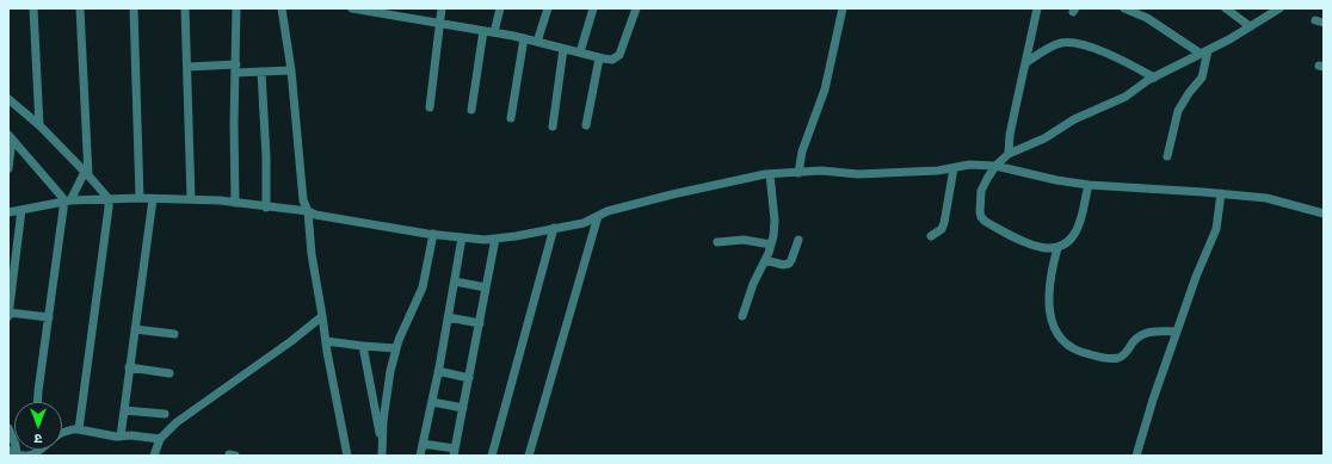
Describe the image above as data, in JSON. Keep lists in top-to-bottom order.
{
  "north": "bottom"
}
